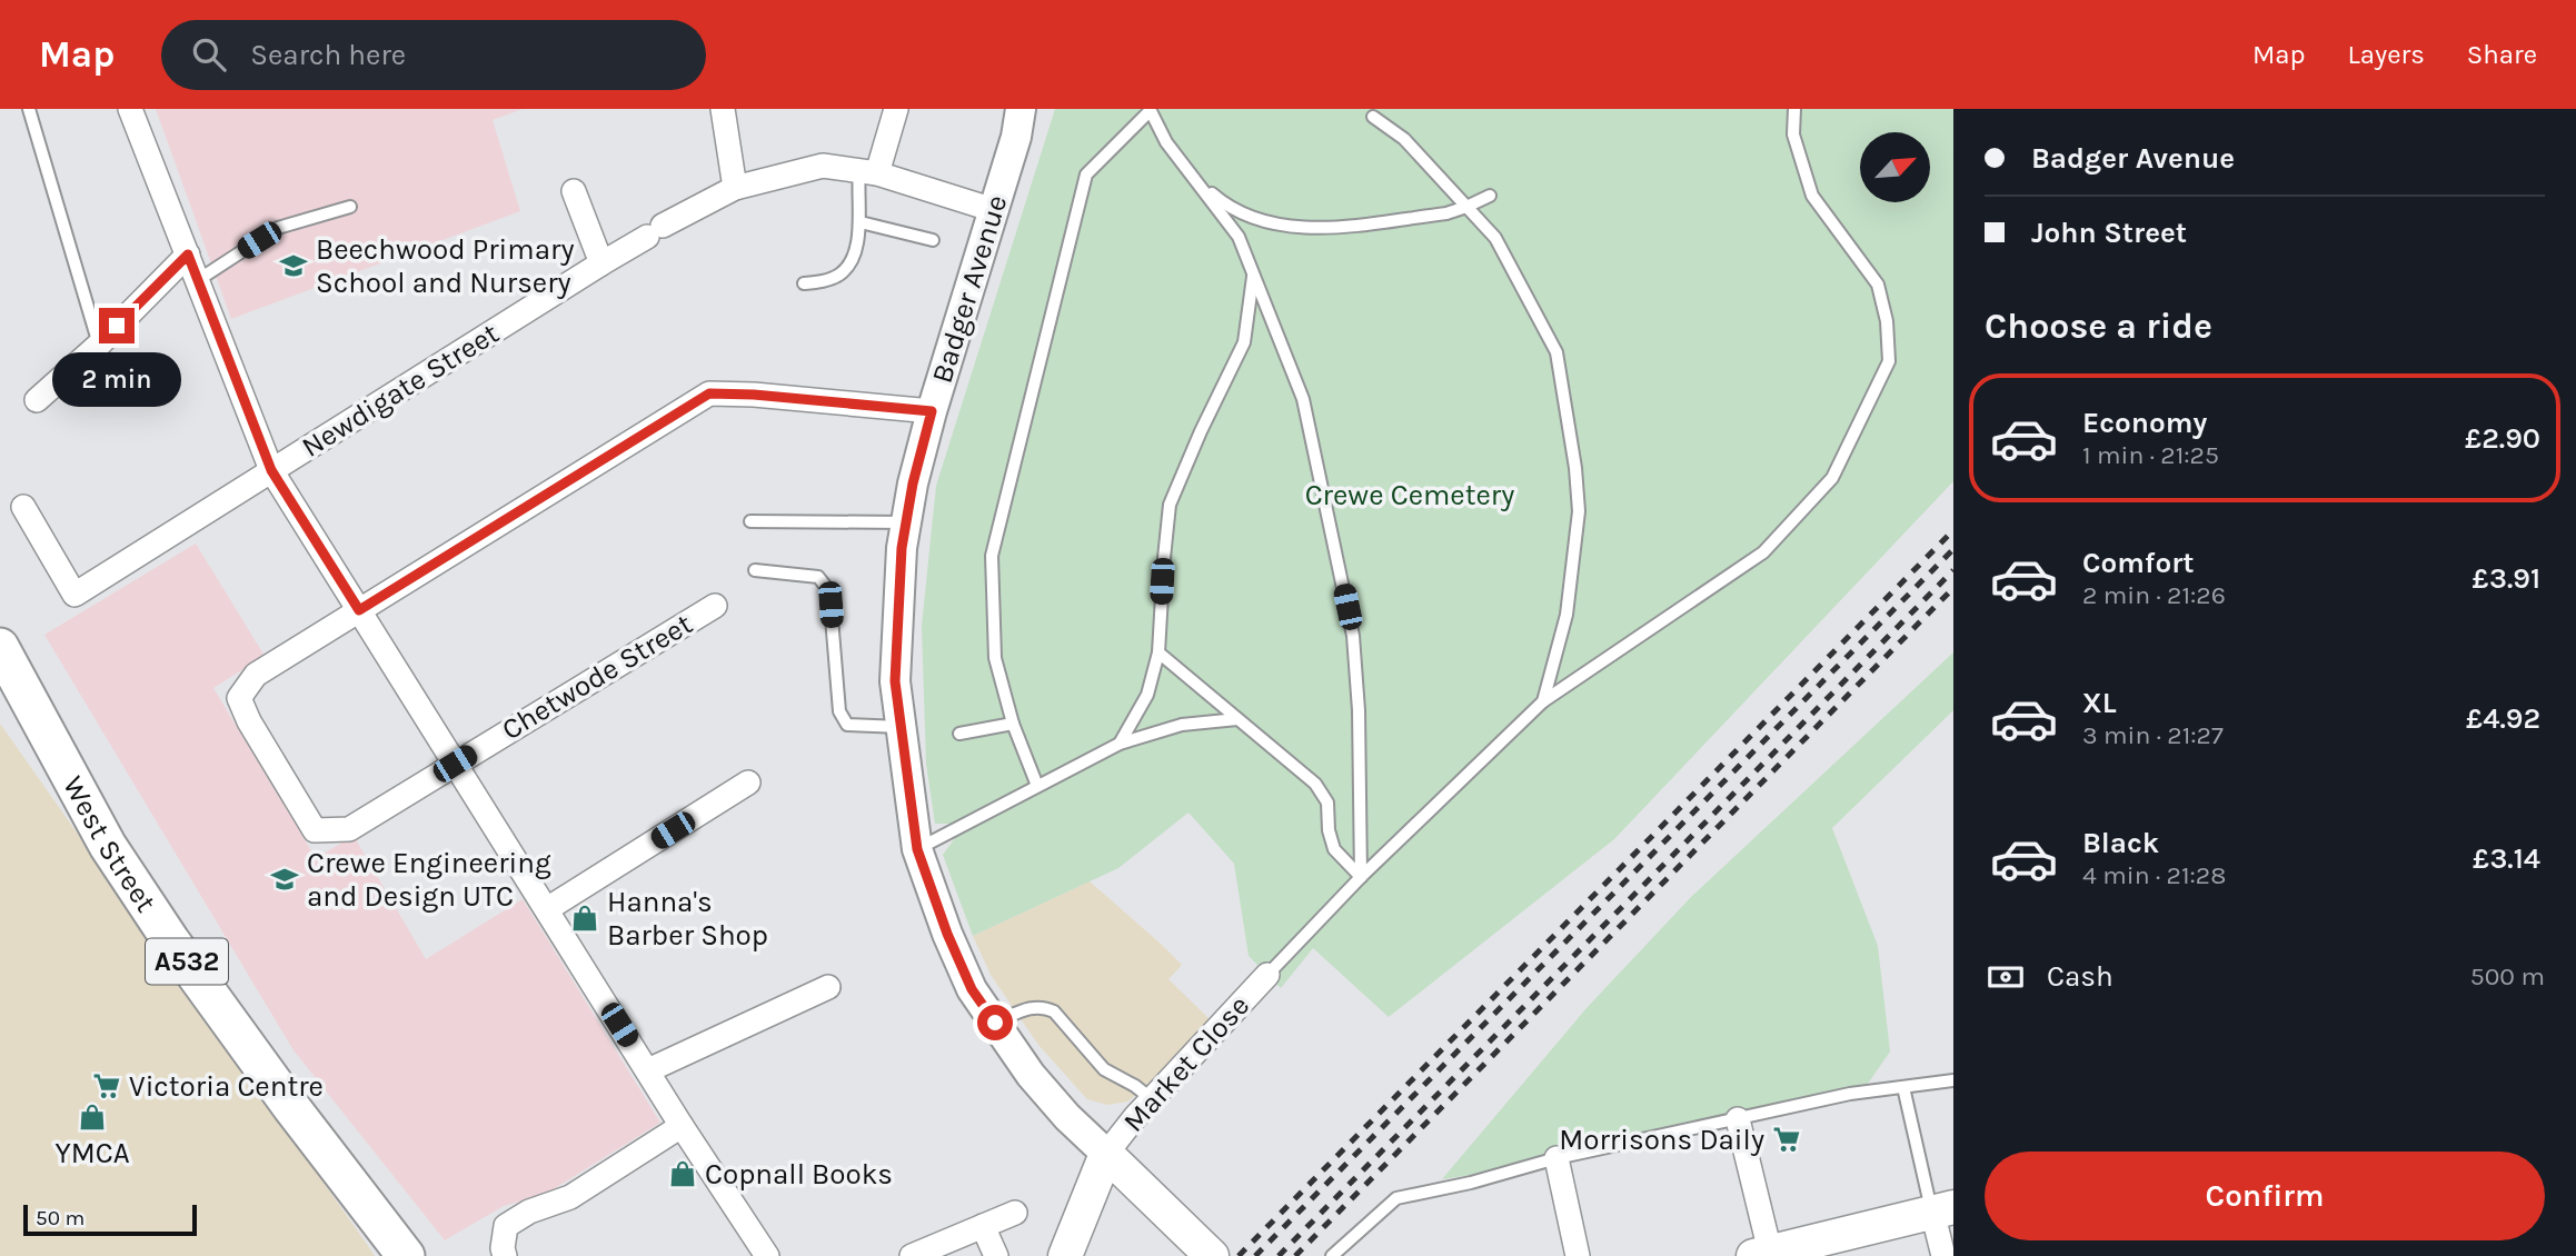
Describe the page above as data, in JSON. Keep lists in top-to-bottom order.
{
  "streets": {
    "main road": ["West Street", "A532"],
    "street": [
      "Badger Avenue",
      "Newdigate Street",
      "Chetwode Street",
      "Market Close"
    ]
  },
  "crossings": [
    ["Badger Avenue", "Newdigate Street"],
    ["Badger Avenue", "Market Close"]
  ],
  "parks": ["Crewe Cemetery"],
  "places": {
    "school or university": ["Beechwood Primary School and Nursery", "Crewe Engineering and Design UTC"],
    "shop": ["Hanna's Barber Shop", "YMCA", "Copnall Books"],
    "supermarket": ["Victoria Centre", "Morrisons Daily"]
  },
  "scale_bar": "50 m",
  "north": "top right",
  "page": {
    "header": "Map",
    "search": "Search here",
    "nav": ["Map", "Layers", "Share"],
    "banner": ["Badger Avenue", "John Street"],
    "heading": "Choose a ride",
    "bubble": "2 min",
    "list": [
      {
        "name": "Economy",
        "note": "1 min · 21:25",
        "value": "£2.90"
      },
      {
        "name": "Comfort",
        "note": "2 min · 21:26",
        "value": "£3.91"
      },
      {
        "name": "XL",
        "note": "3 min · 21:27",
        "value": "£4.92"
      },
      {
        "name": "Black",
        "note": "4 min · 21:28",
        "value": "£3.14"
      }
    ],
    "pay": ["Cash", "500 m"],
    "buttons": "Confirm",
    "scale": "50 m"
  }
}
